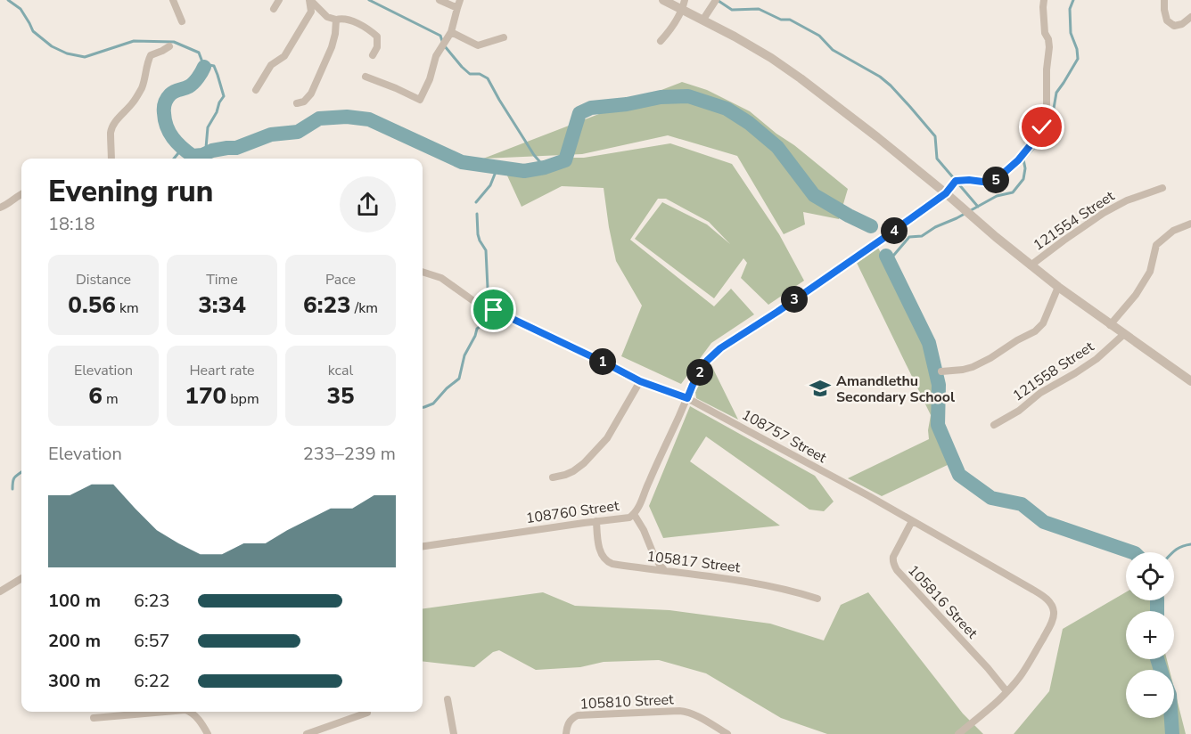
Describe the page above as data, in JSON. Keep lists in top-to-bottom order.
{
  "streets": {
    "street": [
      "121554 Street",
      "121558 Street",
      "108757 Street",
      "108760 Street",
      "105817 Street",
      "105816 Street",
      "105810 Street"
    ]
  },
  "crossings": [
    ["108757 Street", "108760 Street"],
    ["108757 Street", "105816 Street"],
    ["108760 Street", "105817 Street"]
  ],
  "places": {
    "school or university": ["Amandlethu Secondary School"]
  },
  "page": {
    "heading": ["Evening run", "18:18"],
    "pins": [
      "5",
      "4",
      "3",
      "1",
      "2"
    ],
    "stats": [
      ["Distance", "0.56 km"],
      ["Time", "3:34"],
      ["Pace", "6:23 /km"],
      ["Elevation", "6 m"],
      ["Heart rate", "170 bpm"],
      ["kcal", "35"]
    ],
    "chart": ["Elevation", "233–239 m"],
    "map_buttons": ["+", "−"],
    "list": [
      {
        "name": "100 m",
        "note": "6:23"
      },
      {
        "name": "200 m",
        "note": "6:57"
      },
      {
        "name": "300 m",
        "note": "6:22"
      }
    ]
  }
}
